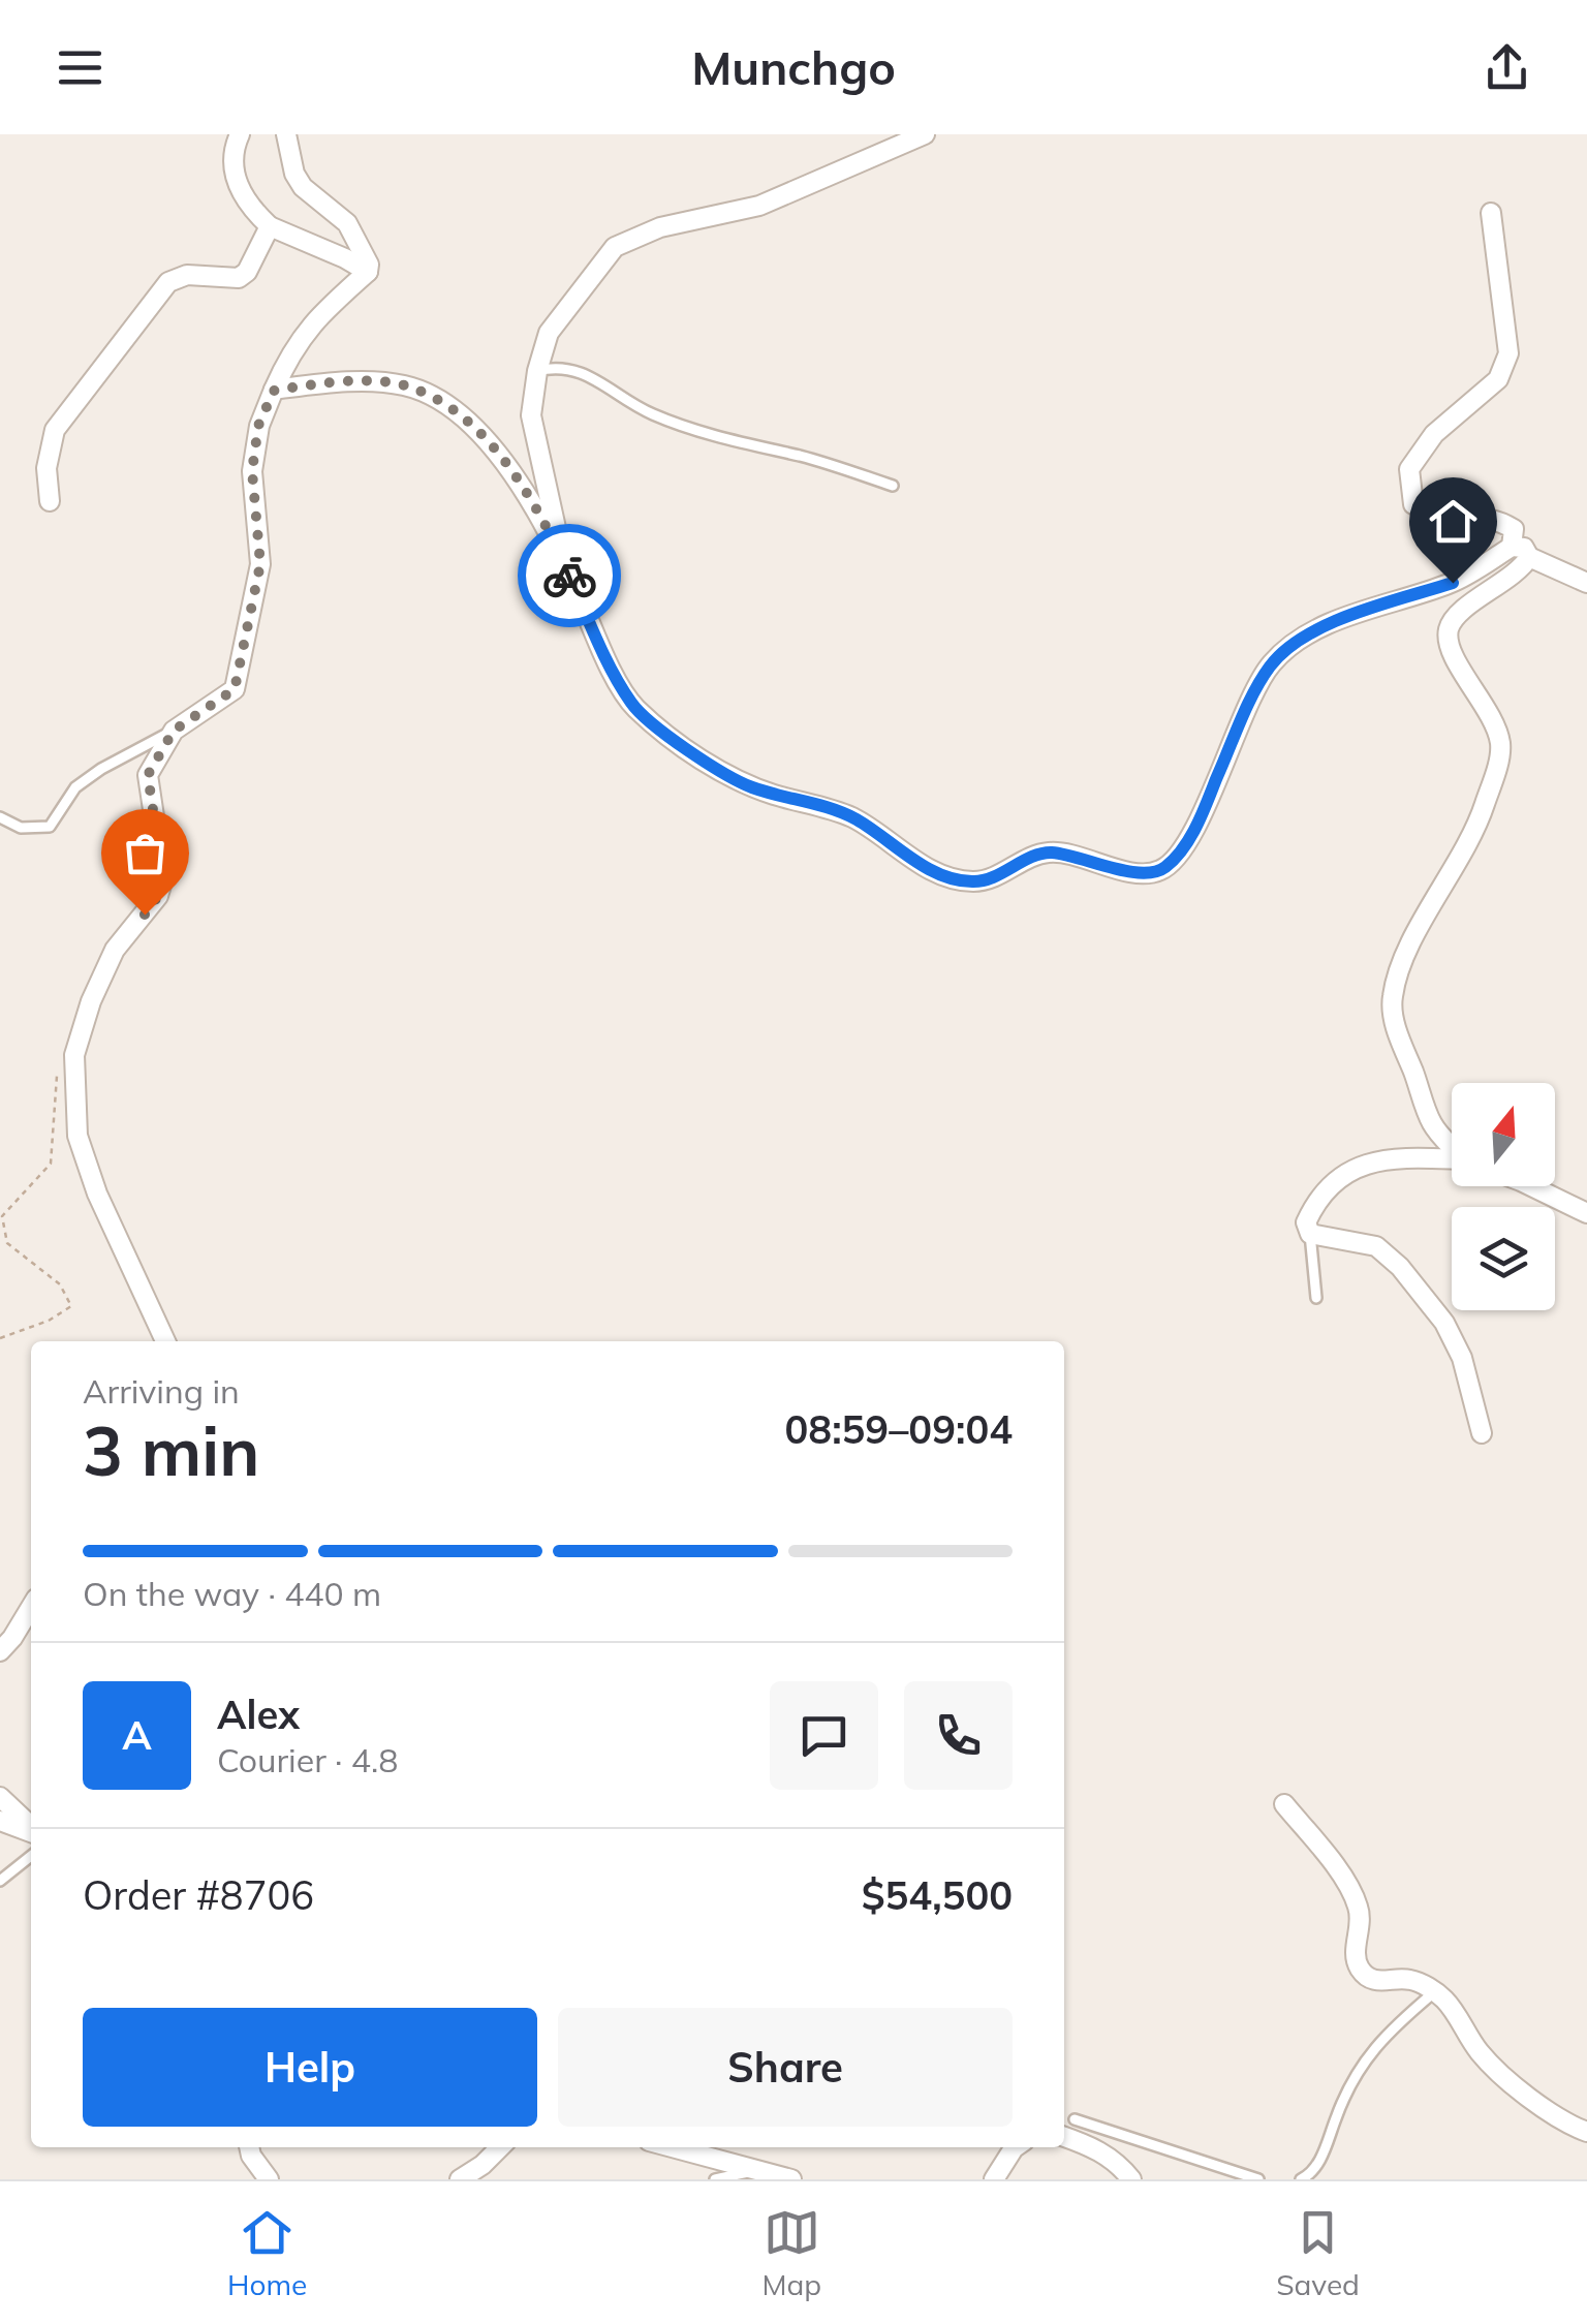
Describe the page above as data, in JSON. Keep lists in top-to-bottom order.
{
  "north": "top",
  "page": {
    "header": "Munchgo",
    "heading": ["3 min", "Arriving in", "08:59–09:04"],
    "panel": [
      "Alex",
      "Courier · 4.8",
      "Order #8706",
      "$54,500"
    ],
    "bar": "On the way · 440 m",
    "round": "A",
    "buttons": ["Help", "Share"],
    "tabs": ["Home", "Map", "Saved"]
  }
}
